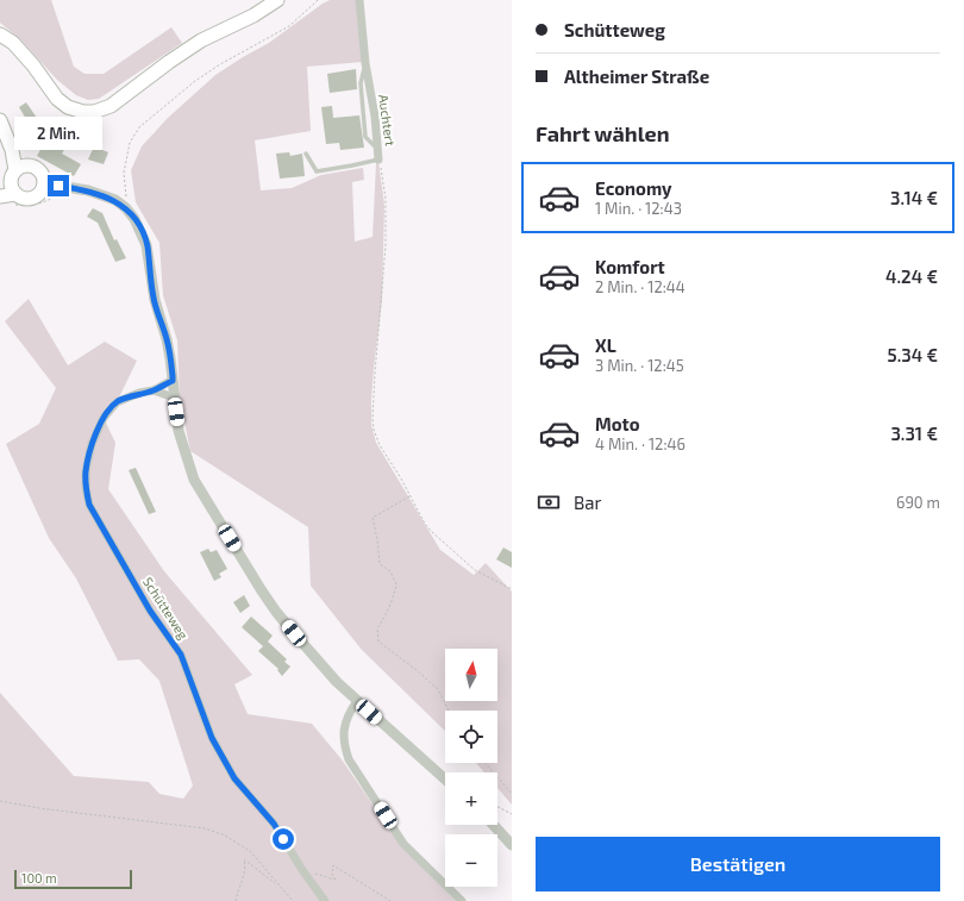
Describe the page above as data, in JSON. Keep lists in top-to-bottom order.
{
  "streets": {
    "street": ["Auchtert", "Schütteweg"]
  },
  "scale_bar": "100 m",
  "north": "top",
  "page": {
    "banner": ["Schütteweg", "Altheimer Straße"],
    "heading": "Fahrt wählen",
    "bubble": "2 Min.",
    "list": [
      {
        "name": "Economy",
        "note": "1 Min. · 12:43",
        "value": "3.14 €"
      },
      {
        "name": "Komfort",
        "note": "2 Min. · 12:44",
        "value": "4.24 €"
      },
      {
        "name": "XL",
        "note": "3 Min. · 12:45",
        "value": "5.34 €"
      },
      {
        "name": "Moto",
        "note": "4 Min. · 12:46",
        "value": "3.31 €"
      }
    ],
    "pay": ["Bar", "690 m"],
    "map_buttons": ["+", "−"],
    "buttons": "Bestätigen",
    "scale": "100 m"
  }
}
